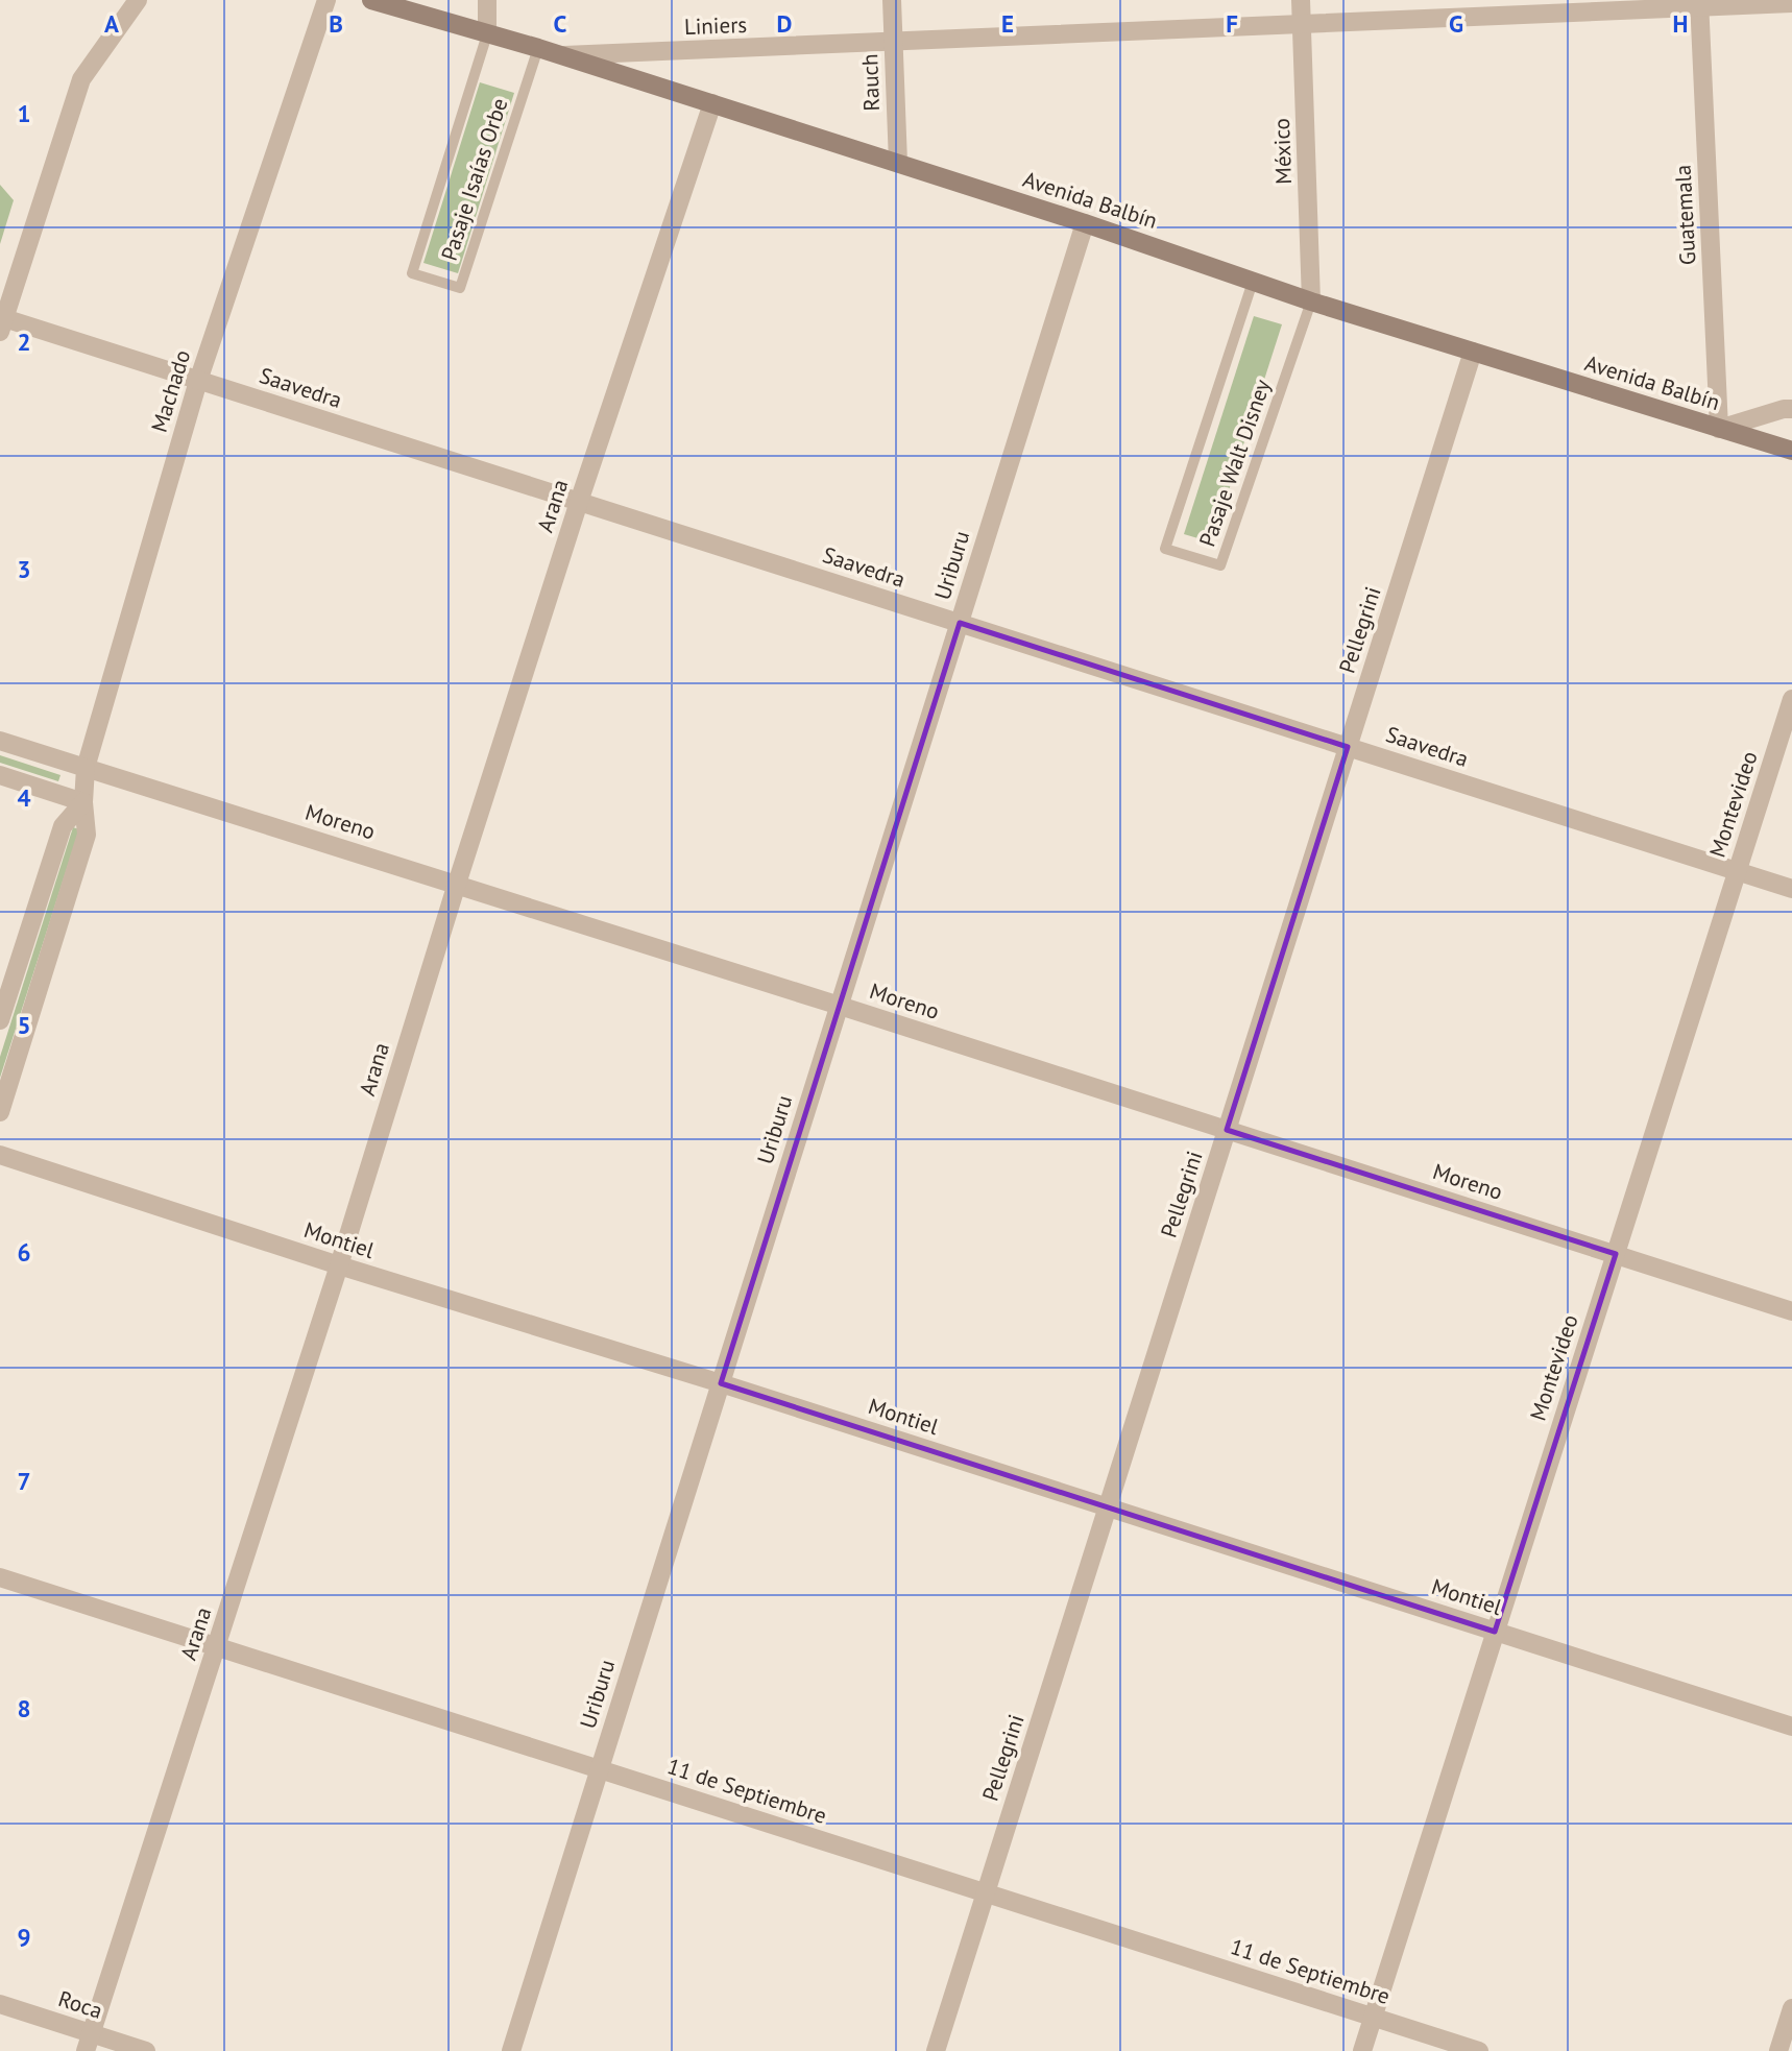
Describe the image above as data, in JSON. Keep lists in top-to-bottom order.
{
  "streets": {
    "main road": ["Avenida Balbín"],
    "street": [
      "Liniers",
      "Rauch",
      "México",
      "Guatemala",
      "Saavedra",
      "Machado",
      "Arana",
      "Uriburu",
      "Pellegrini",
      "Montevideo",
      "Moreno",
      "Montiel",
      "11 de Septiembre",
      "Roca"
    ],
    "lane": ["Pasaje Isaías Orbe", "Pasaje Walt Disney"]
  },
  "crossings": [
    ["Liniers", "Rauch"],
    ["Liniers", "México"],
    ["Liniers", "Avenida Balbín"],
    ["Liniers", "Guatemala"],
    ["Rauch", "Avenida Balbín"],
    ["México", "Avenida Balbín"],
    ["México", "Pasaje Walt Disney"],
    ["Pasaje Isaías Orbe", "Avenida Balbín"],
    ["Avenida Balbín", "Guatemala"],
    ["Avenida Balbín", "Pasaje Walt Disney"],
    ["Avenida Balbín", "Arana"],
    ["Avenida Balbín", "Uriburu"],
    ["Avenida Balbín", "Pellegrini"],
    ["Saavedra", "Machado"],
    ["Saavedra", "Arana"],
    ["Saavedra", "Uriburu"],
    ["Saavedra", "Pellegrini"],
    ["Saavedra", "Montevideo"],
    ["Machado", "Moreno"],
    ["Arana", "Moreno"],
    ["Arana", "Montiel"],
    ["Arana", "11 de Septiembre"],
    ["Arana", "Roca"],
    ["Uriburu", "Moreno"],
    ["Uriburu", "Montiel"],
    ["Uriburu", "11 de Septiembre"],
    ["Pellegrini", "Moreno"],
    ["Pellegrini", "Montiel"],
    ["Pellegrini", "11 de Septiembre"],
    ["Montevideo", "Moreno"],
    ["Montevideo", "Montiel"],
    ["Montevideo", "11 de Septiembre"]
  ],
  "grid": {
    "columns": [
      "A",
      "B",
      "C",
      "D",
      "E",
      "F",
      "G",
      "H"
    ],
    "rows": [
      "1",
      "2",
      "3",
      "4",
      "5",
      "6",
      "7",
      "8",
      "9"
    ]
  }
}
